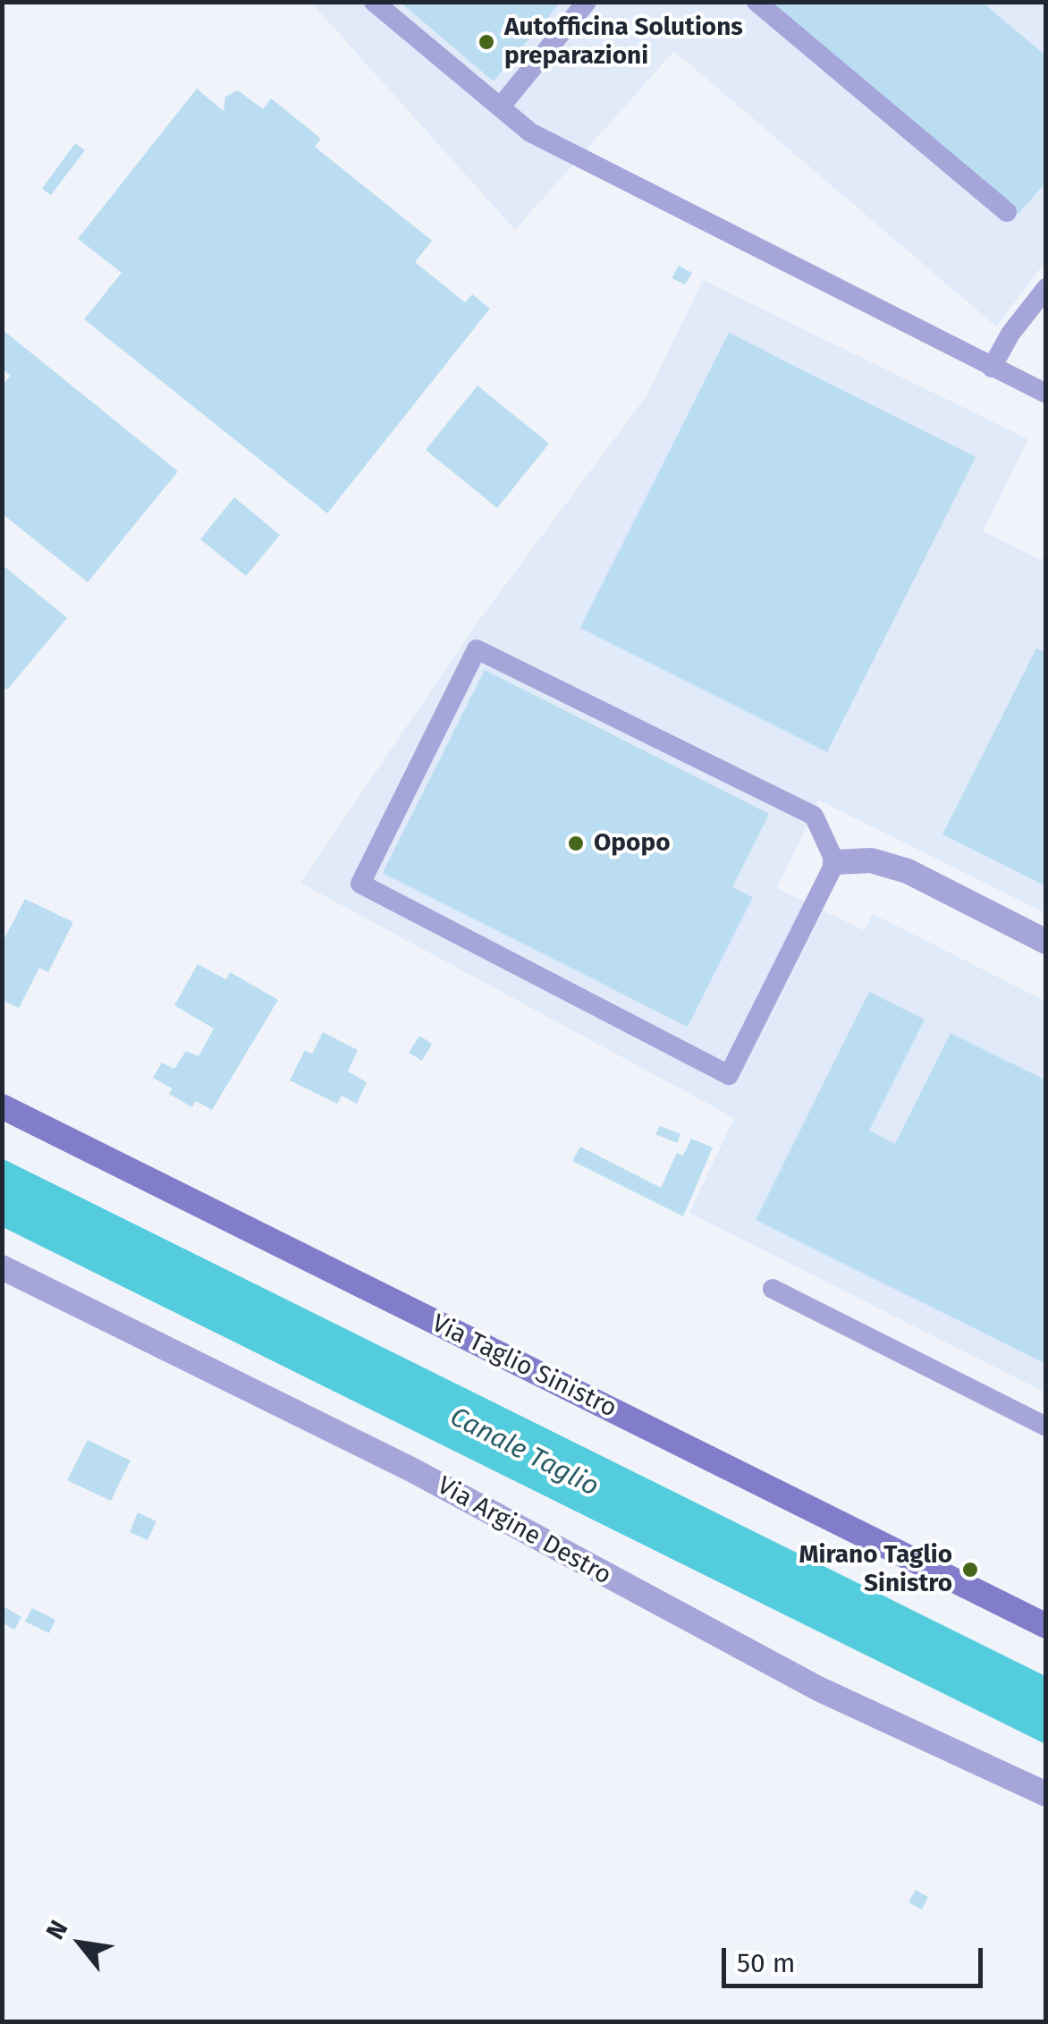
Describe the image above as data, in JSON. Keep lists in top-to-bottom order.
{
  "streets": {
    "main road": ["Via Taglio Sinistro"],
    "street": ["Via Argine Destro"]
  },
  "water": ["Canale Taglio"],
  "places": ["Autofficina Solutions preparazioni", "Opopo", "Mirano Taglio Sinistro"],
  "scale_bar": "50 m",
  "north": "top left"
}
